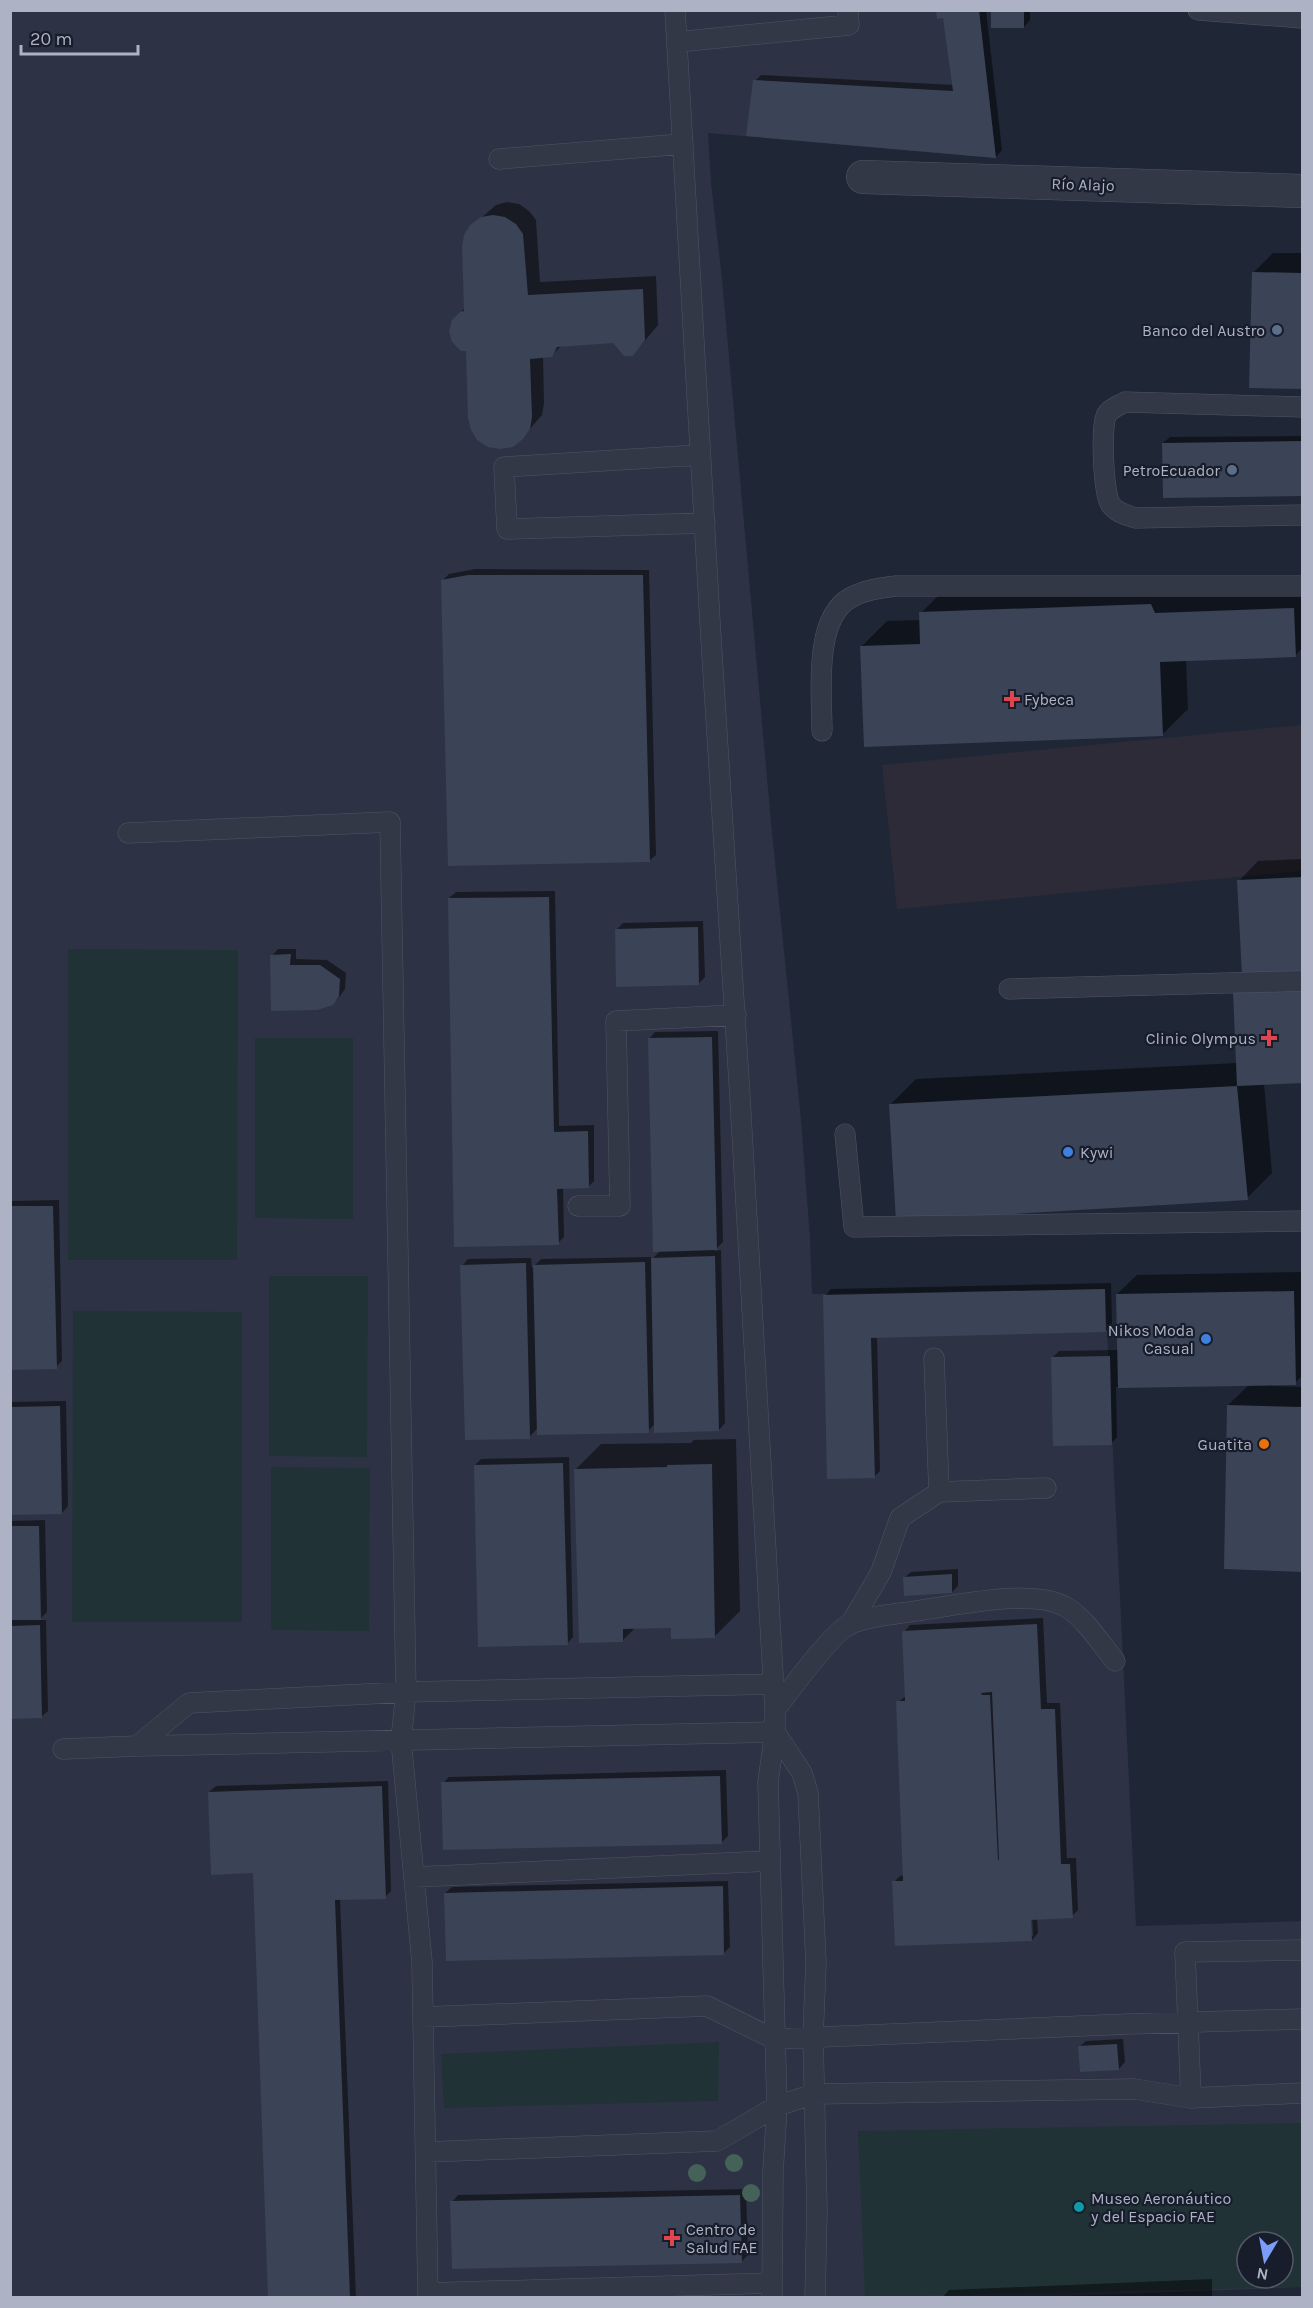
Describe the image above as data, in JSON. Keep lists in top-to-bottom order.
{
  "streets": {
    "street": ["Río Alajo"]
  },
  "places": {
    "other": [
      "Banco del Austro",
      "PetroEcuador",
      "Kywi",
      "Nikos Moda Casual",
      "Guatita",
      "Museo Aeronáutico y del Espacio FAE"
    ],
    "health": ["Fybeca", "Clinic Olympus", "Centro de Salud FAE"]
  },
  "scale_bar": "20 m",
  "north": "bottom"
}
